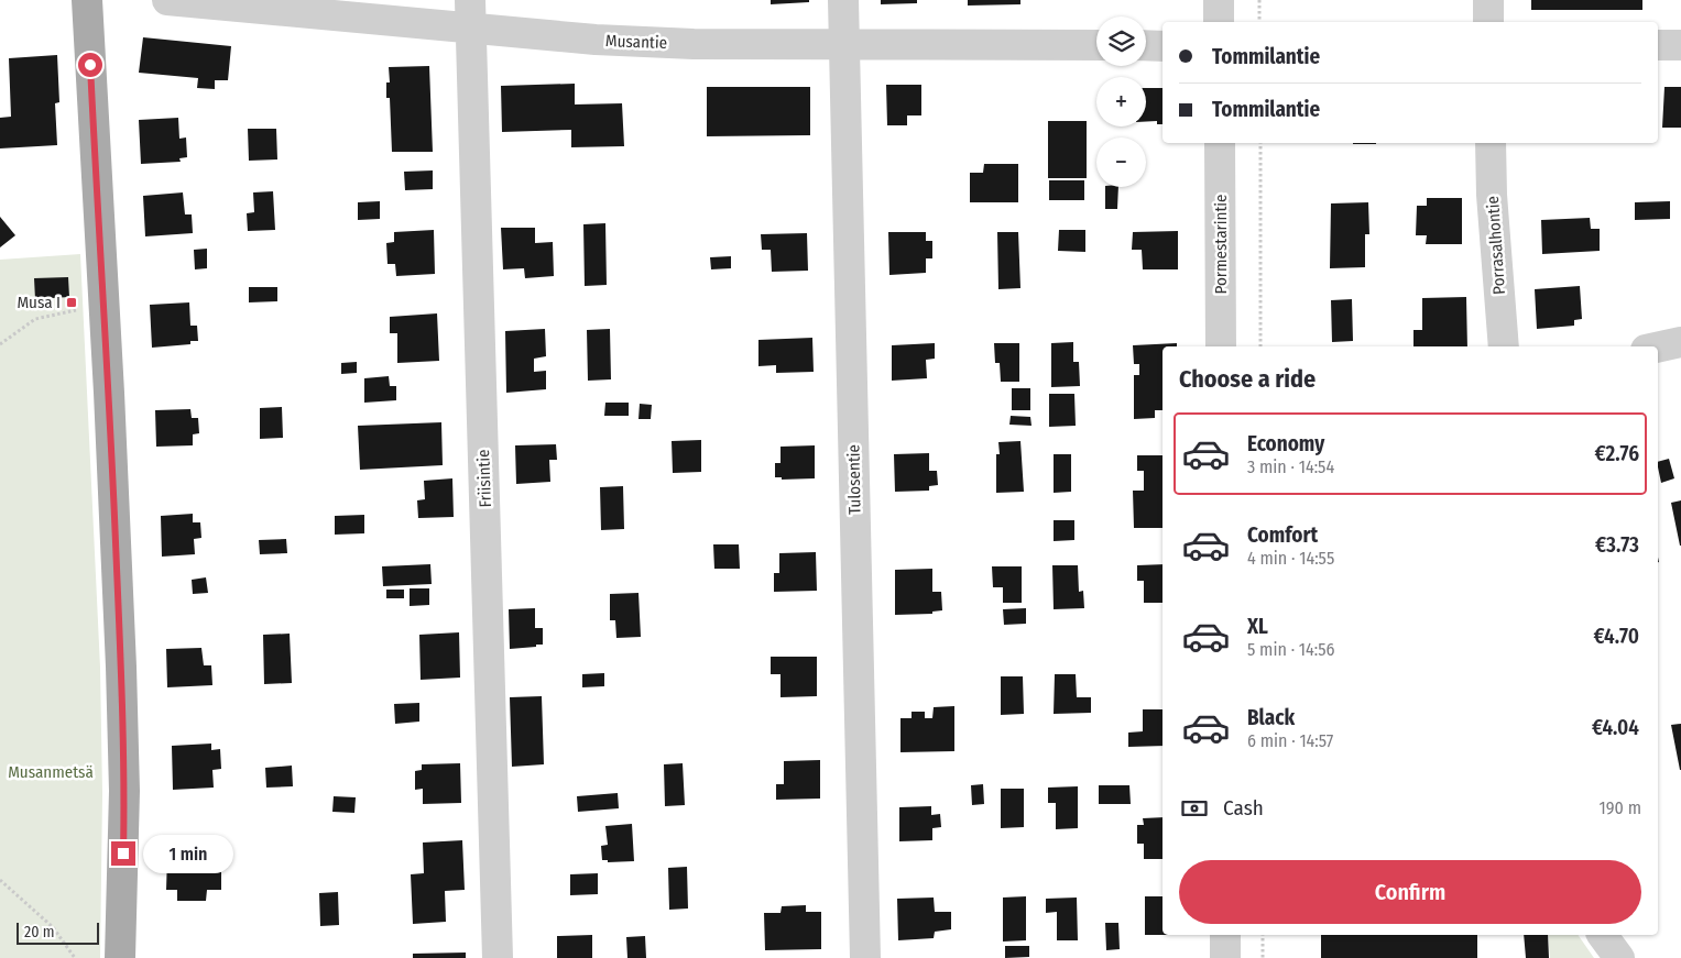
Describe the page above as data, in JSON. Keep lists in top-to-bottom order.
{
  "streets": {
    "street": [
      "Musantie",
      "Pormestarintie",
      "Porrasalhontie",
      "Friisintie",
      "Tulosentie"
    ]
  },
  "crossings": [
    ["Musantie", "Friisintie"],
    ["Musantie", "Tulosentie"]
  ],
  "parks": ["Musanmetsä"],
  "places": {
    "transit": ["Musa I"]
  },
  "scale_bar": "20 m",
  "page": {
    "map_buttons": ["+", "−"],
    "banner": ["Tommilantie", "Tommilantie"],
    "heading": "Choose a ride",
    "list": [
      {
        "name": "Economy",
        "note": "3 min · 14:54",
        "value": "€2.76"
      },
      {
        "name": "Comfort",
        "note": "4 min · 14:55",
        "value": "€3.73"
      },
      {
        "name": "XL",
        "note": "5 min · 14:56",
        "value": "€4.70"
      },
      {
        "name": "Black",
        "note": "6 min · 14:57",
        "value": "€4.04"
      }
    ],
    "pay": ["Cash", "190 m"],
    "bubble": "1 min",
    "buttons": "Confirm",
    "scale": "20 m"
  }
}
